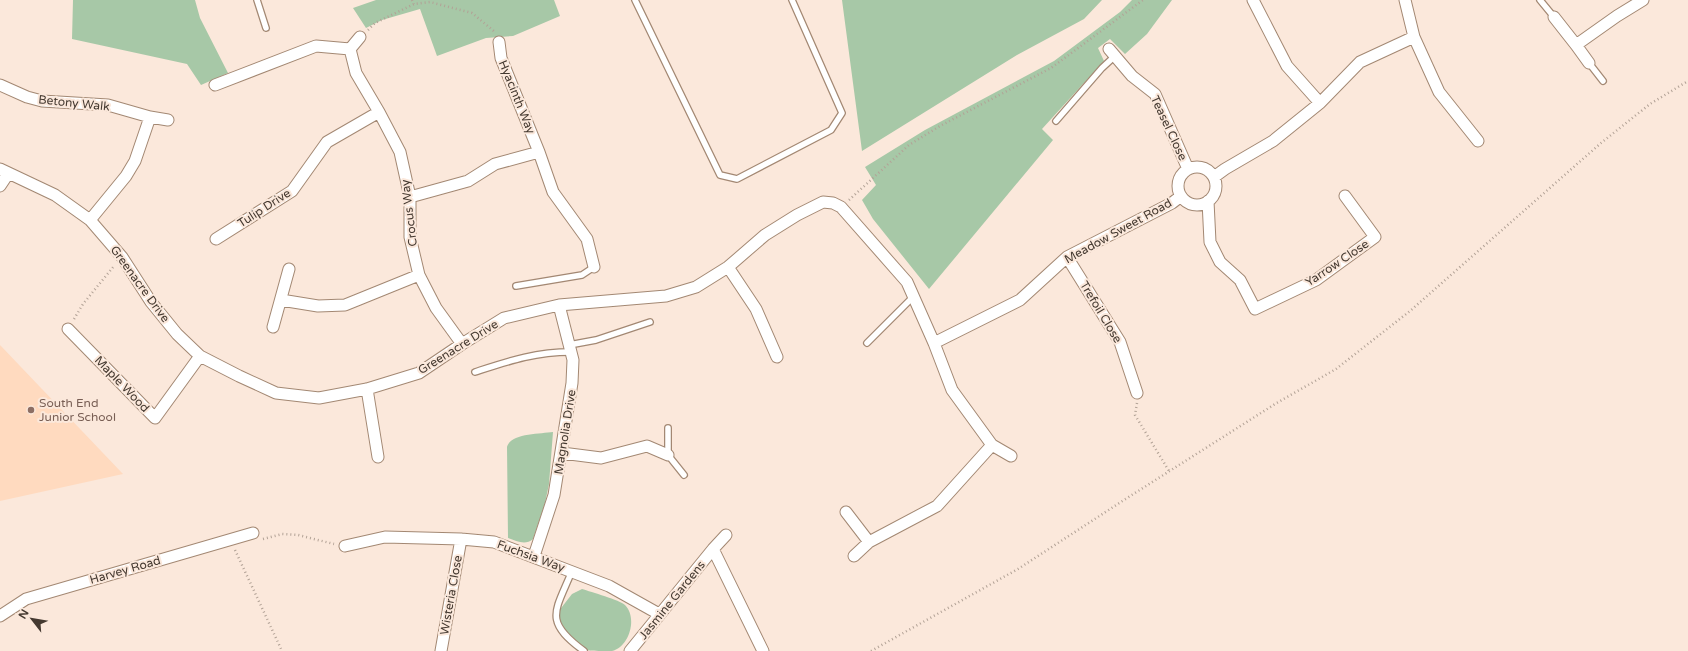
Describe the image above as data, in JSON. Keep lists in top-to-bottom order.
{
  "streets": {
    "street": [
      "Hyacinth Way",
      "Betony Walk",
      "Teasel Close",
      "Tulip Drive",
      "Crocus Way",
      "Meadow Sweet Road",
      "Yarrow Close",
      "Greenacre Drive",
      "Trefoil Close",
      "Maple Wood",
      "Magnolia Drive",
      "Fuchsia Way",
      "Harvey Road",
      "Wisteria Close",
      "Jasmine Gardens"
    ]
  },
  "crossings": [
    ["Teasel Close", "Meadow Sweet Road"],
    ["Teasel Close", "Yarrow Close"],
    ["Tulip Drive", "Crocus Way"],
    ["Crocus Way", "Greenacre Drive"],
    ["Meadow Sweet Road", "Yarrow Close"],
    ["Meadow Sweet Road", "Trefoil Close"],
    ["Greenacre Drive", "Maple Wood"],
    ["Greenacre Drive", "Magnolia Drive"],
    ["Magnolia Drive", "Fuchsia Way"],
    ["Fuchsia Way", "Wisteria Close"],
    ["Fuchsia Way", "Jasmine Gardens"]
  ],
  "places": ["South End Junior School"],
  "north": "top left"
}
